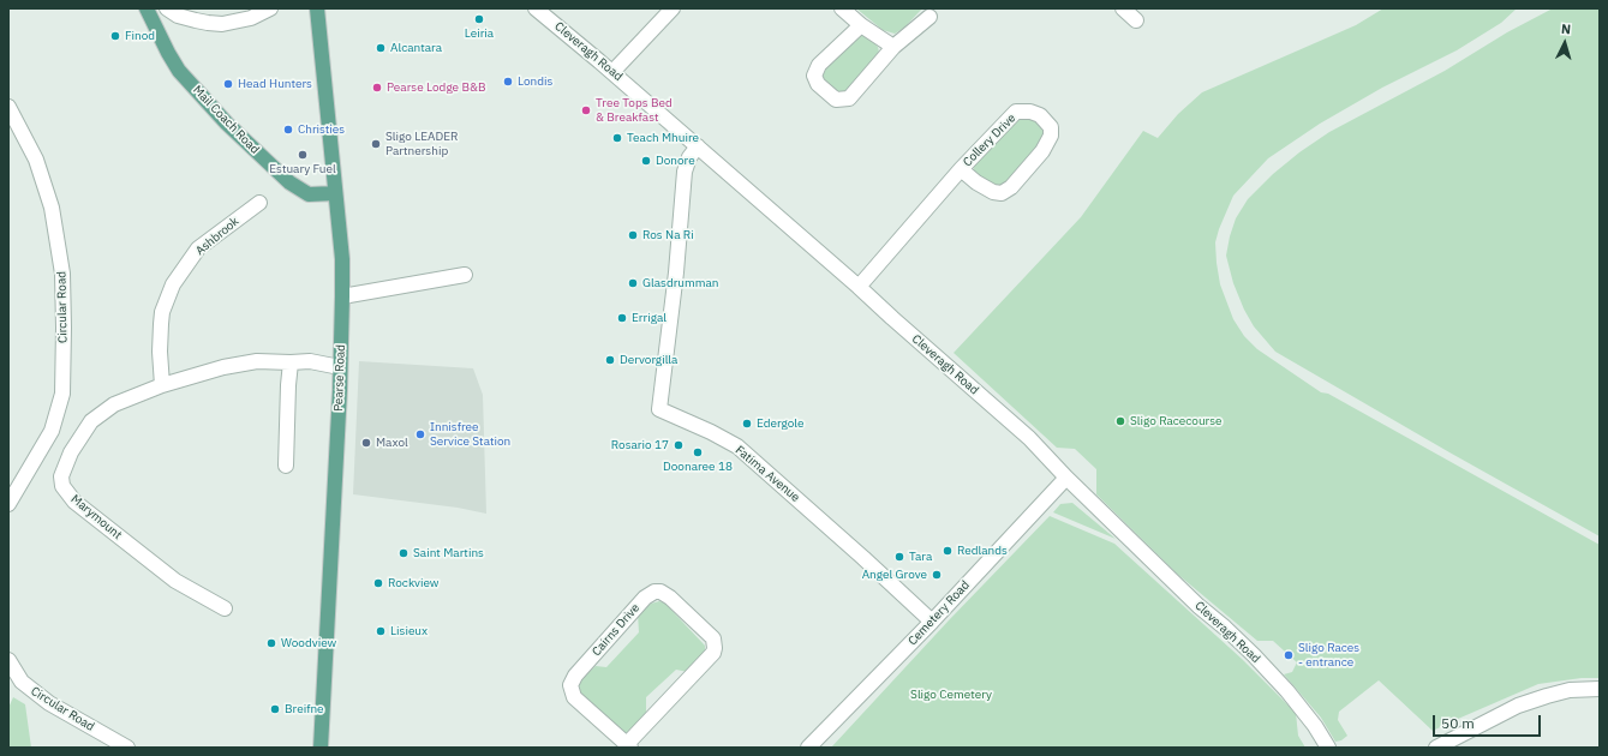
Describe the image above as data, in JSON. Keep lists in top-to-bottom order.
{
  "streets": {
    "main road": ["Mail Coach Road", "Pearse Road"],
    "street": [
      "Cleveragh Road",
      "Collery Drive",
      "Ashbrook",
      "Circular Road",
      "Fatima Avenue",
      "Marymount",
      "Cemetery Road",
      "Cairns Drive"
    ]
  },
  "crossings": [
    ["Cleveragh Road", "Collery Drive"],
    ["Cleveragh Road", "Fatima Avenue"],
    ["Cleveragh Road", "Cemetery Road"],
    ["Mail Coach Road", "Pearse Road"],
    ["Ashbrook", "Marymount"],
    ["Pearse Road", "Marymount"],
    ["Fatima Avenue", "Cemetery Road"]
  ],
  "parks": ["Sligo Cemetery"],
  "places": [
    "Leiria",
    "Finod",
    "Alcantara",
    "Londis",
    "Head Hunters",
    "Pearse Lodge B&B",
    "Tree Tops Bed & Breakfast",
    "Christies",
    "Teach Mhuire",
    "Sligo LEADER Partnership",
    "Estuary Fuel",
    "Donore",
    "Ros Na Ri",
    "Glasdrumman",
    "Errigal",
    "Dervorgilla",
    "Sligo Racecourse",
    "Edergole",
    "Innisfree Service Station",
    "Maxol",
    "Rosario 17",
    "Doonaree 18",
    "Redlands",
    "Saint Martins",
    "Tara",
    "Angel Grove",
    "Rockview",
    "Lisieux",
    "Woodview",
    "Sligo Races - entrance",
    "Breifne"
  ],
  "scale_bar": "50 m",
  "north": "top"
}
